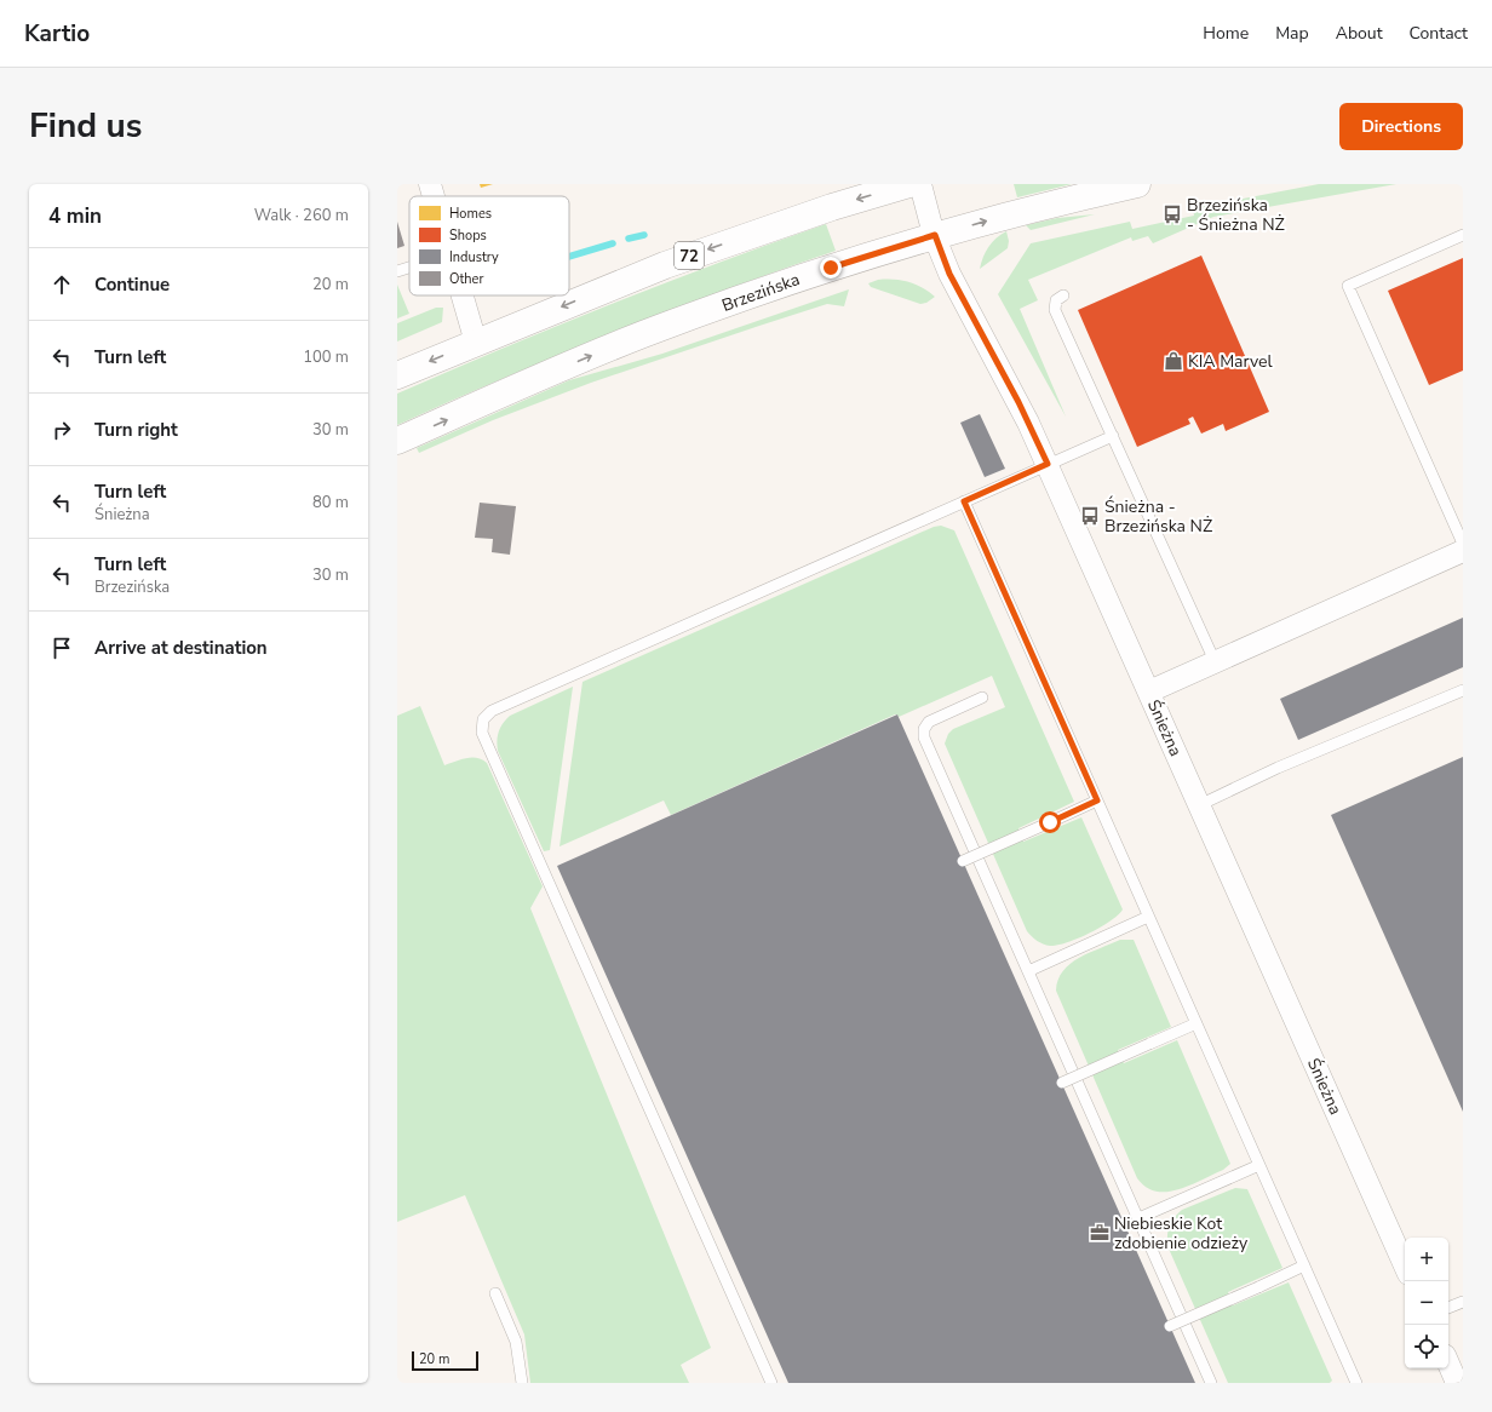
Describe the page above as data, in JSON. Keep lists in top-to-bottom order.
{
  "streets": {
    "main road": ["72", "Brzezińska"],
    "street": ["Śnieżna"]
  },
  "crossings": [
    ["Brzezińska", "Śnieżna"]
  ],
  "places": {
    "bus stop": ["Brzezińska - Śnieżna NŻ", "Śnieżna - Brzezińska NŻ"],
    "shop": ["KIA Marvel"],
    "office": ["Niebieskie Kot zdobienie odzieży"]
  },
  "legend": [
    "Homes",
    "Shops",
    "Industry",
    "Other"
  ],
  "scale_bar": "20 m",
  "page": {
    "header": "Kartio",
    "nav": [
      "Home",
      "Map",
      "About",
      "Contact"
    ],
    "title": "Find us",
    "buttons": "Directions",
    "heading": ["4 min", "Walk · 260 m"],
    "list": [
      ["Continue", "20 m"],
      ["Turn left", "100 m"],
      ["Turn right", "30 m"],
      ["Turn left", "Śnieżna", "80 m"],
      ["Turn left", "Brzezińska", "30 m"],
      "Arrive at destination"
    ],
    "map_buttons": ["+", "−"],
    "scale": "20 m"
  }
}
